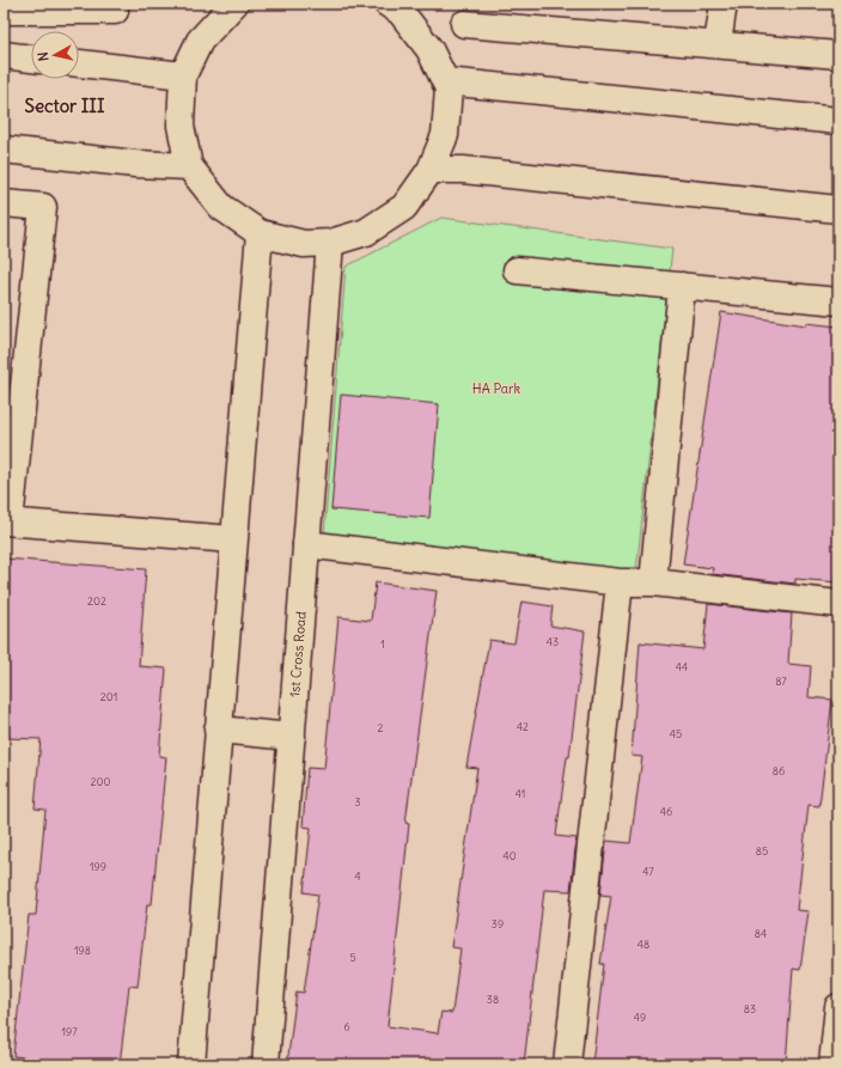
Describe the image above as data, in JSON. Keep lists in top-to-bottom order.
{
  "streets": {
    "street": ["1st Cross Road"]
  },
  "districts": ["Sector III"],
  "parks": ["HA Park"],
  "house_numbers": [
    "202",
    "43",
    "1",
    "44",
    "87",
    "201",
    "42",
    "2",
    "45",
    "86",
    "200",
    "41",
    "3",
    "46",
    "85",
    "40",
    "199",
    "47",
    "4",
    "39",
    "84",
    "48",
    "198",
    "5",
    "38",
    "83",
    "49",
    "6",
    "197"
  ],
  "north": "left"
}
